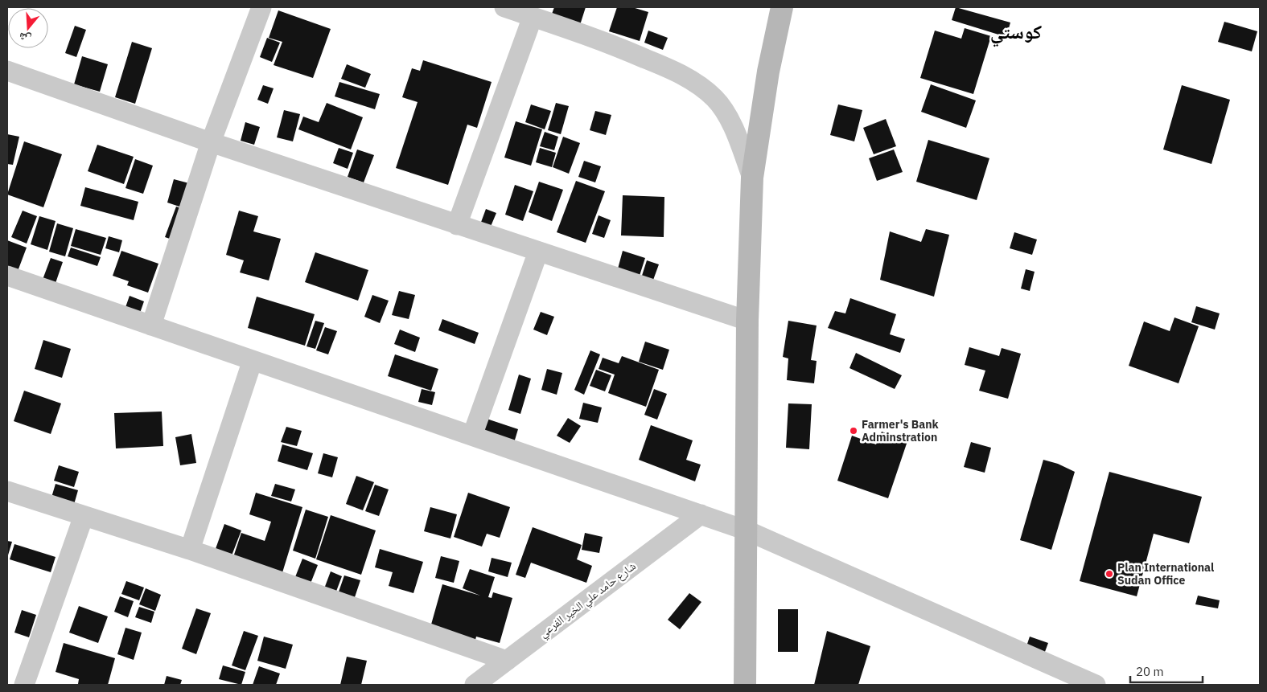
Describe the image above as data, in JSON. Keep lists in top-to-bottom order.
{
  "streets": {
    "street": ["شارع حامد علي الخير الفرعي"]
  },
  "districts": ["كوستي"],
  "places": ["Farmer's Bank Adminstration", "Plan International Sudan Office"],
  "scale_bar": "20 m",
  "north": "bottom"
}
